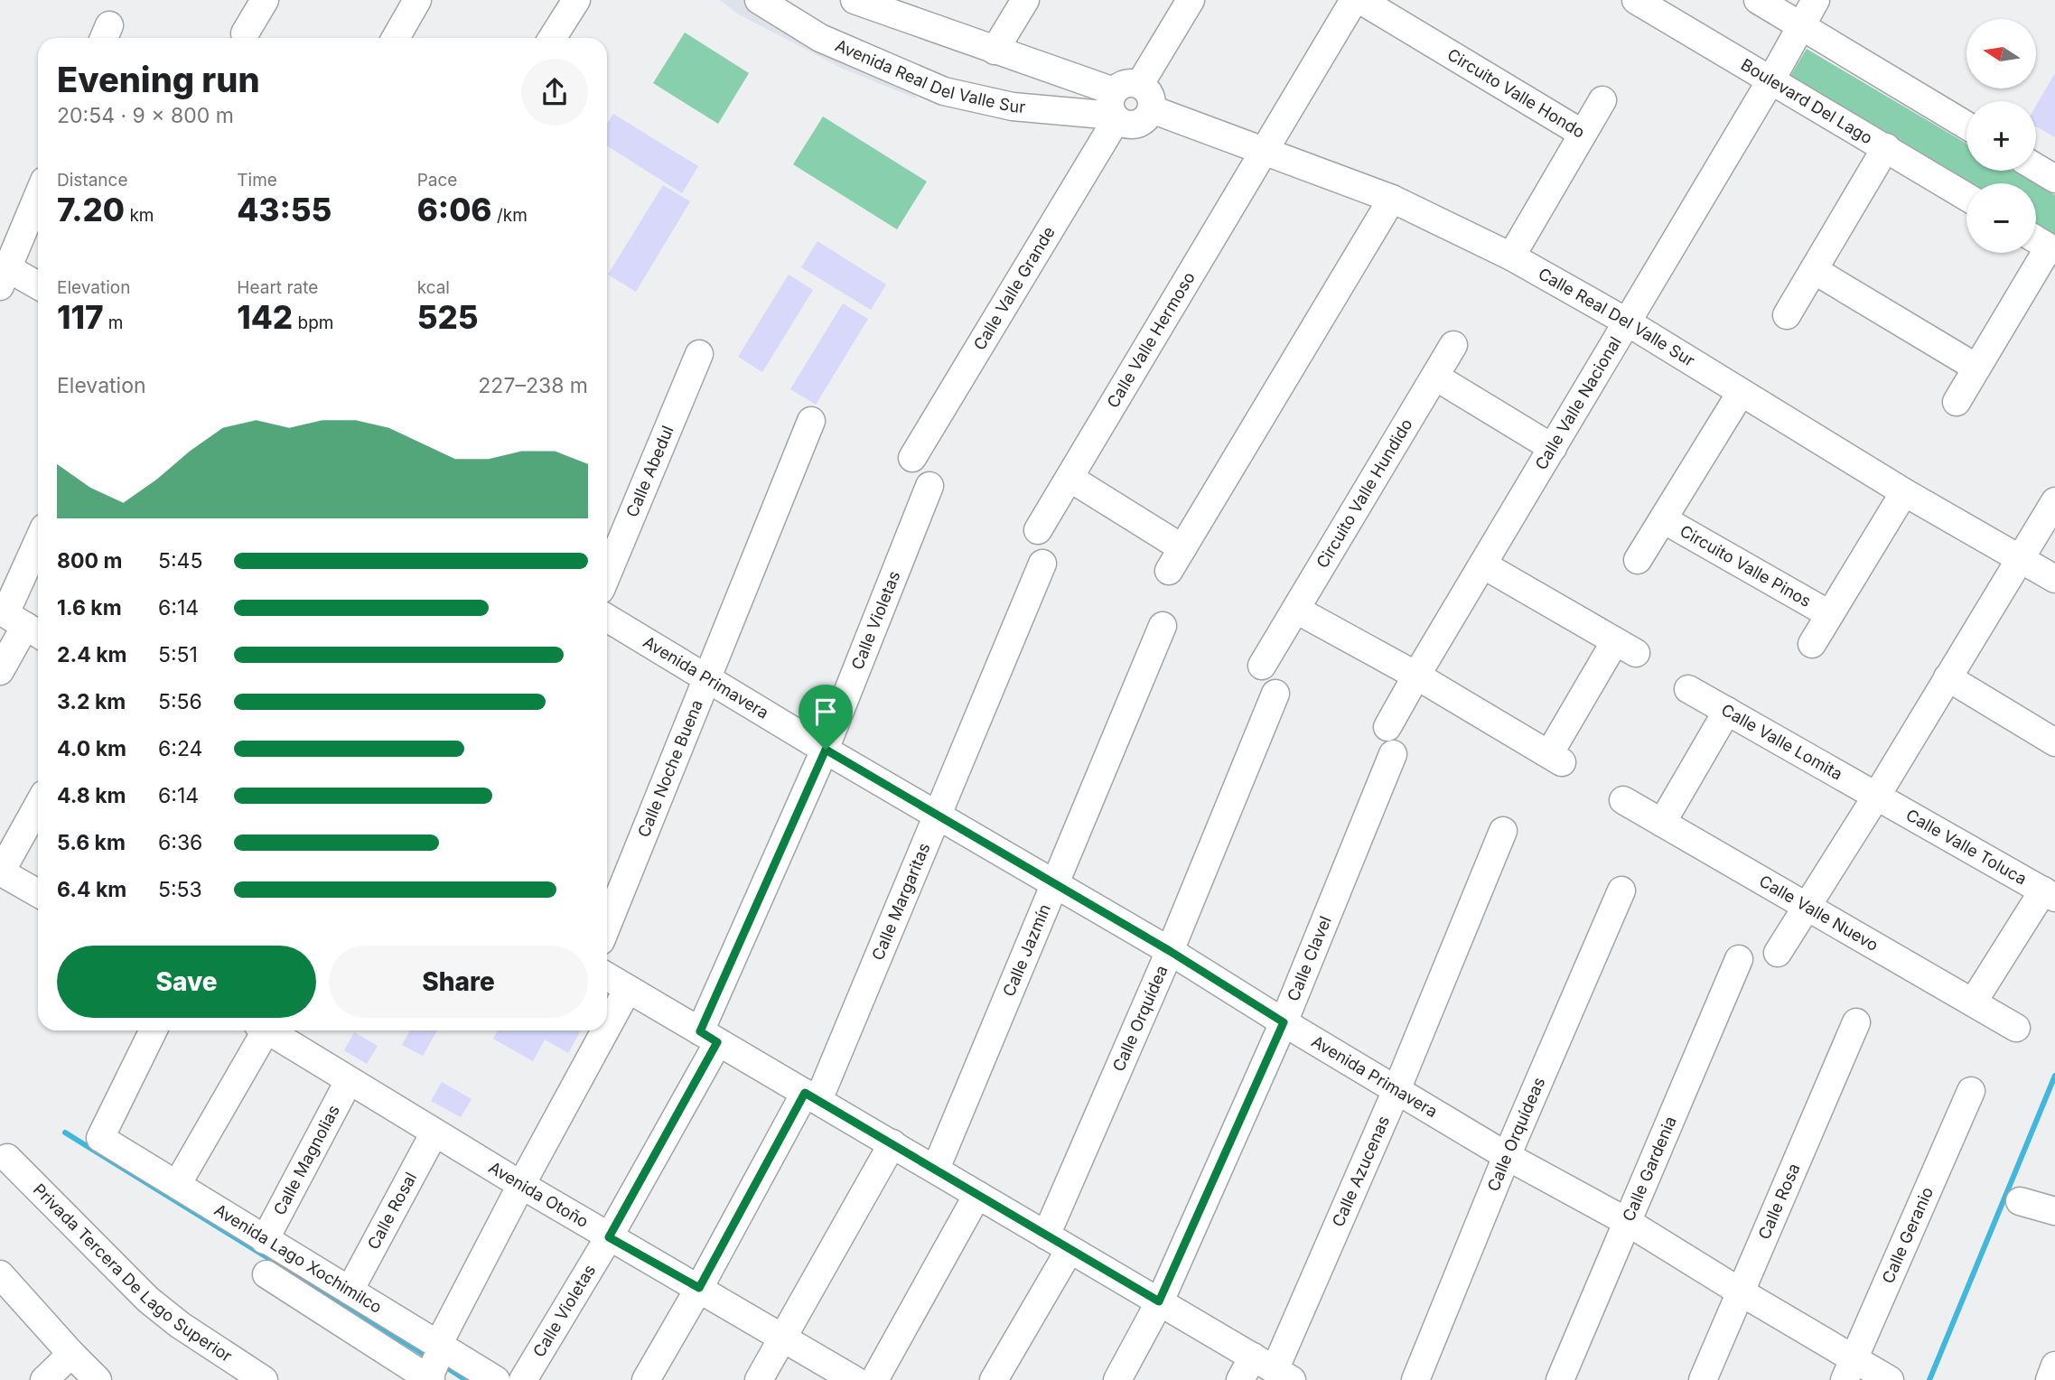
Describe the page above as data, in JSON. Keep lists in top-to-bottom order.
{
  "streets": {
    "street": [
      "Avenida Real Del Valle Sur",
      "Circuito Valle Hondo",
      "Boulevard Del Lago",
      "Calle Valle Grande",
      "Calle Real Del Valle Sur",
      "Calle Valle Hermoso",
      "Calle Valle Nacional",
      "Calle Abedul",
      "Circuito Valle Hundido",
      "Circuito Valle Pinos",
      "Calle Violetas",
      "Avenida Primavera",
      "Calle Valle Lomita",
      "Calle Noche Buena",
      "Calle Valle Toluca",
      "Calle Margaritas",
      "Calle Valle Nuevo",
      "Calle Jazmín",
      "Calle Clavel",
      "Calle Orquídea",
      "Calle Orquídeas",
      "Calle Magnolias",
      "Calle Gardenia",
      "Calle Azucenas",
      "Avenida Otoño",
      "Calle Rosa",
      "Calle Rosal",
      "Calle Geranio",
      "Avenida Lago Xochimilco",
      "Privada Tercera De Lago Superior"
    ]
  },
  "crossings": [
    ["Avenida Real Del Valle Sur", "Calle Valle Grande"],
    ["Avenida Real Del Valle Sur", "Calle Real Del Valle Sur"],
    ["Circuito Valle Hondo", "Calle Real Del Valle Sur"],
    ["Boulevard Del Lago", "Calle Valle Nacional"],
    ["Calle Valle Grande", "Calle Real Del Valle Sur"],
    ["Calle Real Del Valle Sur", "Calle Valle Hermoso"],
    ["Calle Real Del Valle Sur", "Calle Valle Nacional"],
    ["Calle Real Del Valle Sur", "Circuito Valle Pinos"],
    ["Calle Violetas", "Avenida Primavera"],
    ["Calle Violetas", "Avenida Otoño"],
    ["Avenida Primavera", "Calle Noche Buena"],
    ["Avenida Primavera", "Calle Margaritas"],
    ["Avenida Primavera", "Calle Jazmín"],
    ["Avenida Primavera", "Calle Clavel"],
    ["Avenida Primavera", "Calle Orquídea"],
    ["Avenida Primavera", "Calle Orquídeas"],
    ["Avenida Primavera", "Calle Gardenia"],
    ["Avenida Primavera", "Calle Azucenas"],
    ["Avenida Primavera", "Calle Rosa"],
    ["Avenida Primavera", "Calle Geranio"],
    ["Calle Valle Lomita", "Calle Valle Toluca"],
    ["Calle Margaritas", "Avenida Otoño"],
    ["Calle Magnolias", "Avenida Otoño"],
    ["Calle Magnolias", "Avenida Lago Xochimilco"],
    ["Avenida Otoño", "Calle Rosal"],
    ["Calle Rosal", "Avenida Lago Xochimilco"]
  ],
  "north": "left",
  "page": {
    "map_buttons": ["+", "−"],
    "heading": ["Evening run", "20:54 · 9 × 800 m"],
    "stats": [
      ["Distance", "7.20 km"],
      ["Time", "43:55"],
      ["Pace", "6:06 /km"],
      ["Elevation", "117 m"],
      ["Heart rate", "142 bpm"],
      ["kcal", "525"]
    ],
    "chart": ["Elevation", "227–238 m"],
    "list": [
      {
        "name": "800 m",
        "note": "5:45"
      },
      {
        "name": "1.6 km",
        "note": "6:14"
      },
      {
        "name": "2.4 km",
        "note": "5:51"
      },
      {
        "name": "3.2 km",
        "note": "5:56"
      },
      {
        "name": "4.0 km",
        "note": "6:24"
      },
      {
        "name": "4.8 km",
        "note": "6:14"
      },
      {
        "name": "5.6 km",
        "note": "6:36"
      },
      {
        "name": "6.4 km",
        "note": "5:53"
      }
    ],
    "buttons": ["Save", "Share"]
  }
}
